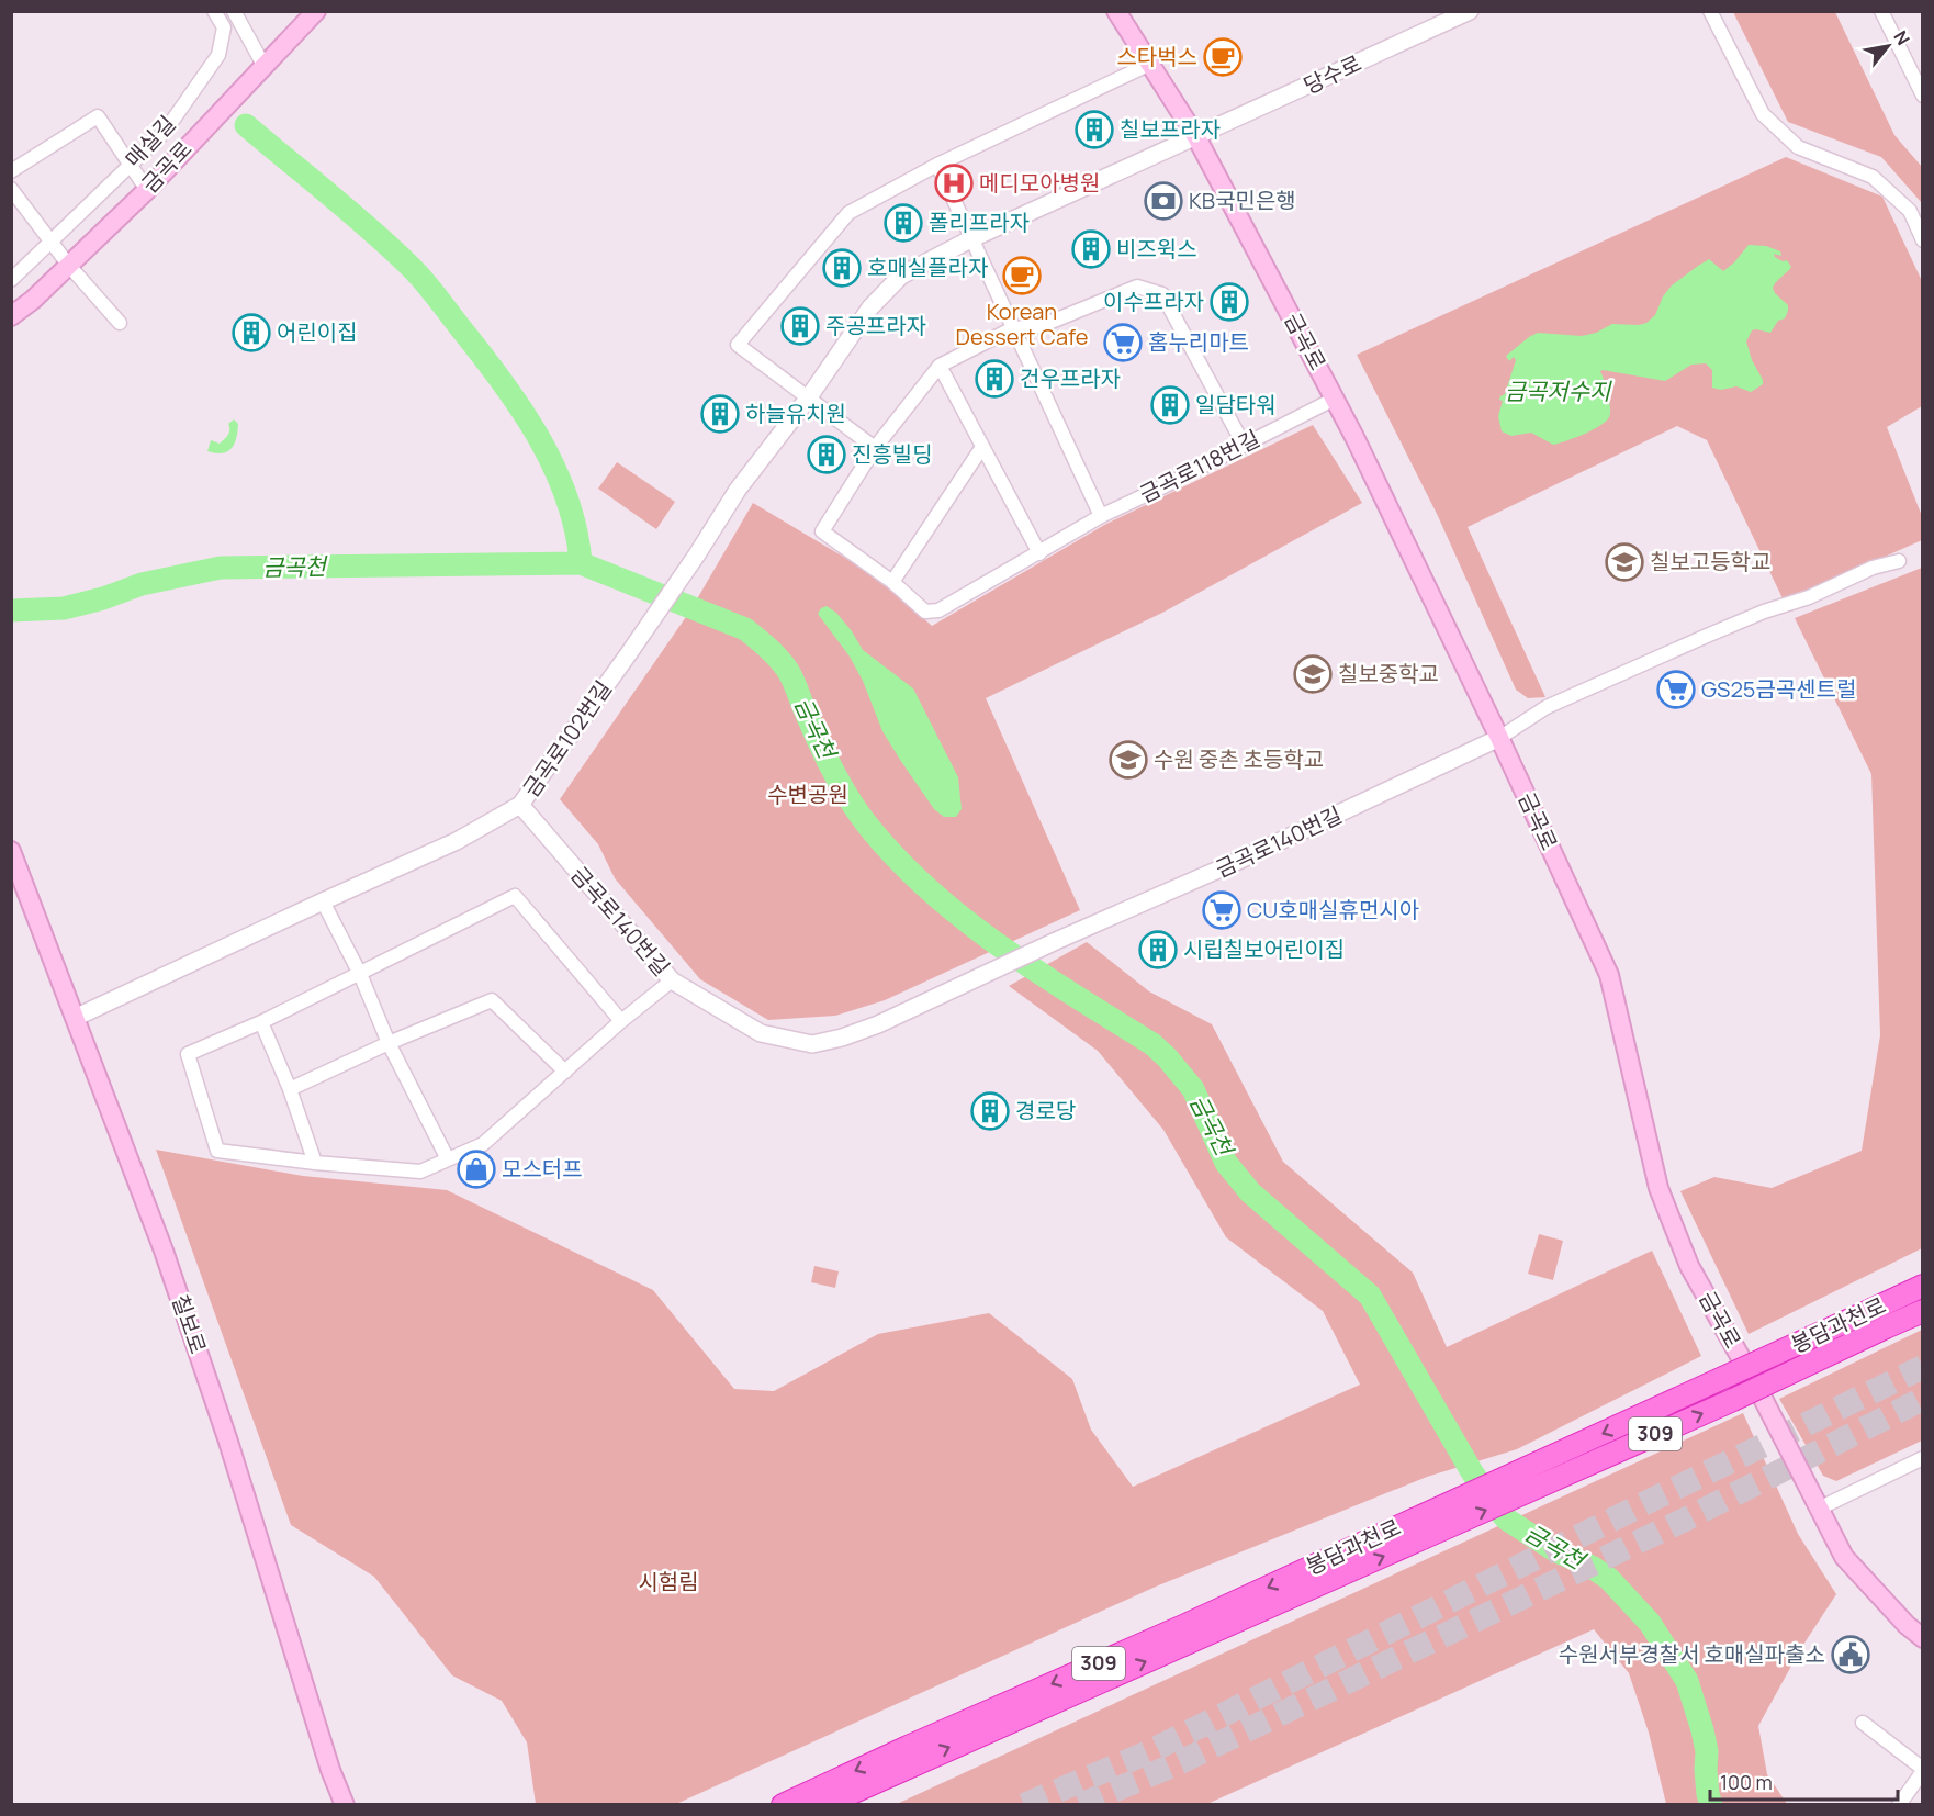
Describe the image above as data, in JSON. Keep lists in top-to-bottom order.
{
  "streets": {
    "highway": ["봉담과천로", "309"],
    "main road": ["금곡로", "칠보로"],
    "street": [
      "당수로",
      "매실길",
      "금곡로118번길",
      "금곡로102번길",
      "금곡로140번길"
    ]
  },
  "crossings": [
    ["당수로", "금곡로"],
    ["당수로", "금곡로102번길"],
    ["금곡로", "금곡로118번길"],
    ["금곡로", "금곡로102번길"],
    ["금곡로", "금곡로140번길"],
    ["금곡로102번길", "금곡로140번길"],
    ["금곡로102번길", "칠보로"]
  ],
  "water": ["금곡저수지", "금곡천"],
  "parks": ["수변공원", "시험림"],
  "places": {
    "cafe": ["스타벅스", "Korean Dessert Cafe"],
    "building": [
      "칠보프라자",
      "폴리프라자",
      "비즈윅스",
      "호매실플라자",
      "이수프라자",
      "주공프라자",
      "어린이집",
      "건우프라자",
      "일담타워",
      "하늘유치원",
      "진흥빌딩",
      "시립칠보어린이집",
      "경로당"
    ],
    "hospital": ["메디모아병원"],
    "bank": ["KB국민은행"],
    "supermarket": ["홈누리마트", "GS25금곡센트럴", "CU호매실휴먼시아"],
    "school or university": ["칠보고등학교", "칠보중학교", "수원 중촌 초등학교"],
    "shop": ["모스터프"],
    "public building": ["수원서부경찰서 호매실파출소"]
  },
  "scale_bar": "100 m",
  "north": "top right"
}
